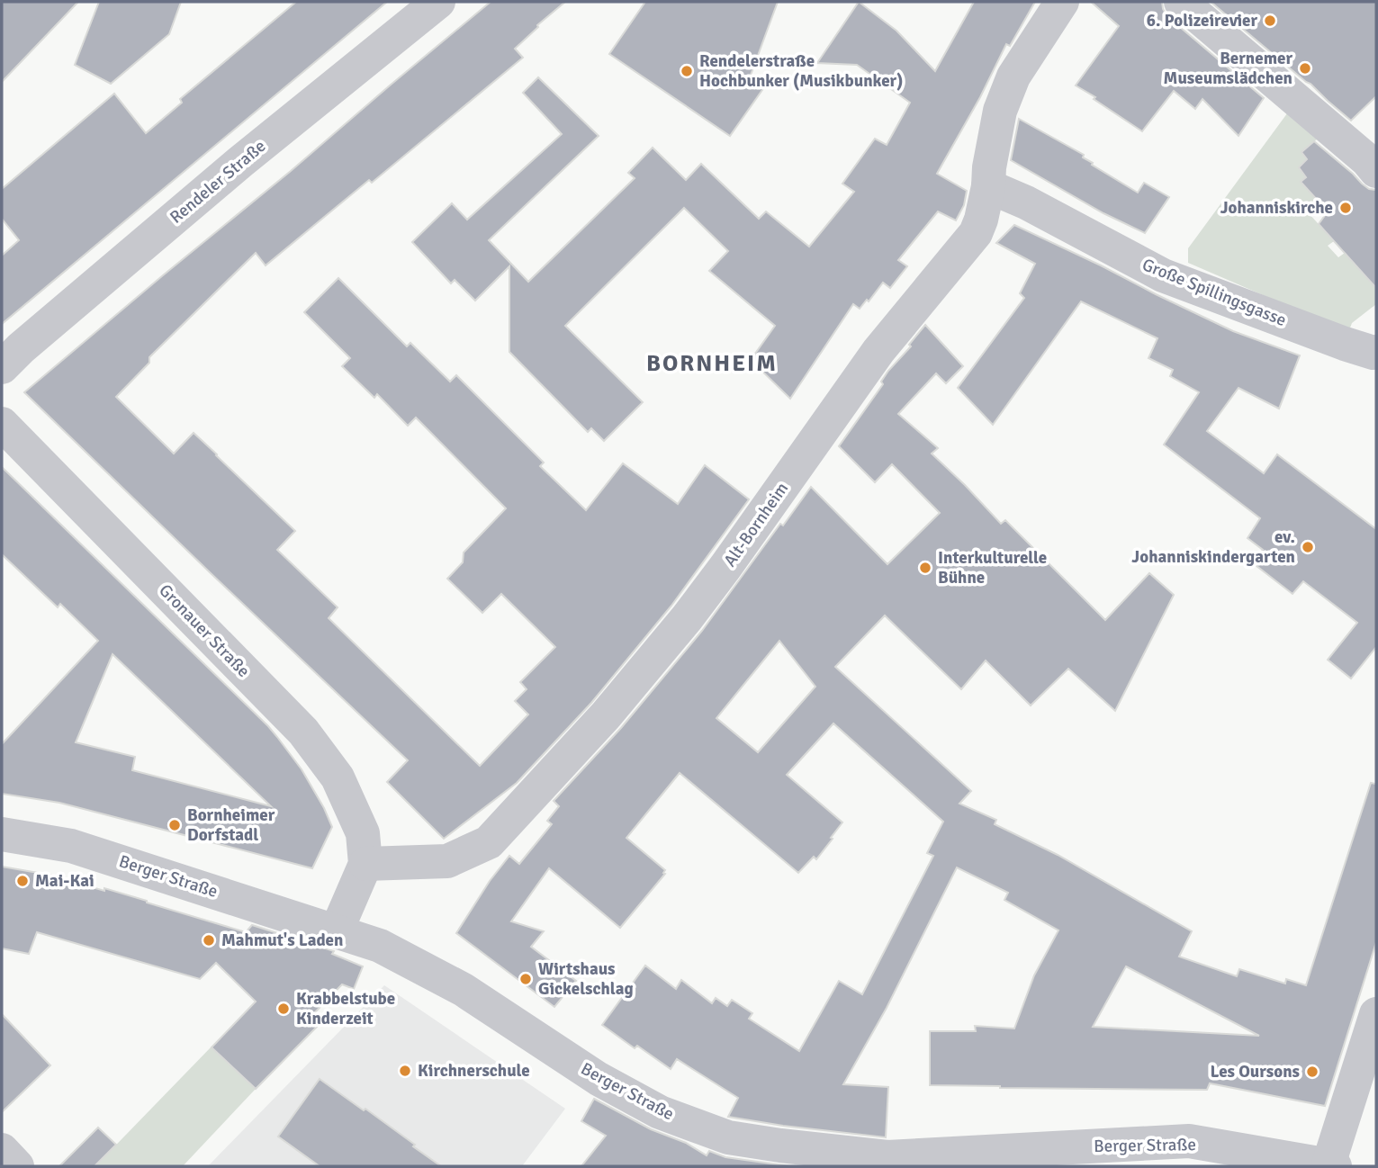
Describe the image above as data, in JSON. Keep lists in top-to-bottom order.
{
  "streets": {
    "street": [
      "Rendeler Straße",
      "Große Spillingsgasse",
      "Alt-Bornheim",
      "Gronauer Straße",
      "Berger Straße"
    ]
  },
  "crossings": [
    ["Große Spillingsgasse", "Alt-Bornheim"],
    ["Alt-Bornheim", "Gronauer Straße"]
  ],
  "districts": ["BORNHEIM"],
  "places": [
    "6. Polizeirevier",
    "Bernemer Museumslädchen",
    "Rendelerstraße Hochbunker (Musikbunker)",
    "Johanniskirche",
    "ev. Johanniskindergarten",
    "Interkulturelle Bühne",
    "Bornheimer Dorfstadl",
    "Mai-Kai",
    "Mahmut's Laden",
    "Wirtshaus Gickelschlag",
    "Krabbelstube Kinderzeit",
    "Kirchnerschule",
    "Les Oursons"
  ]
}
